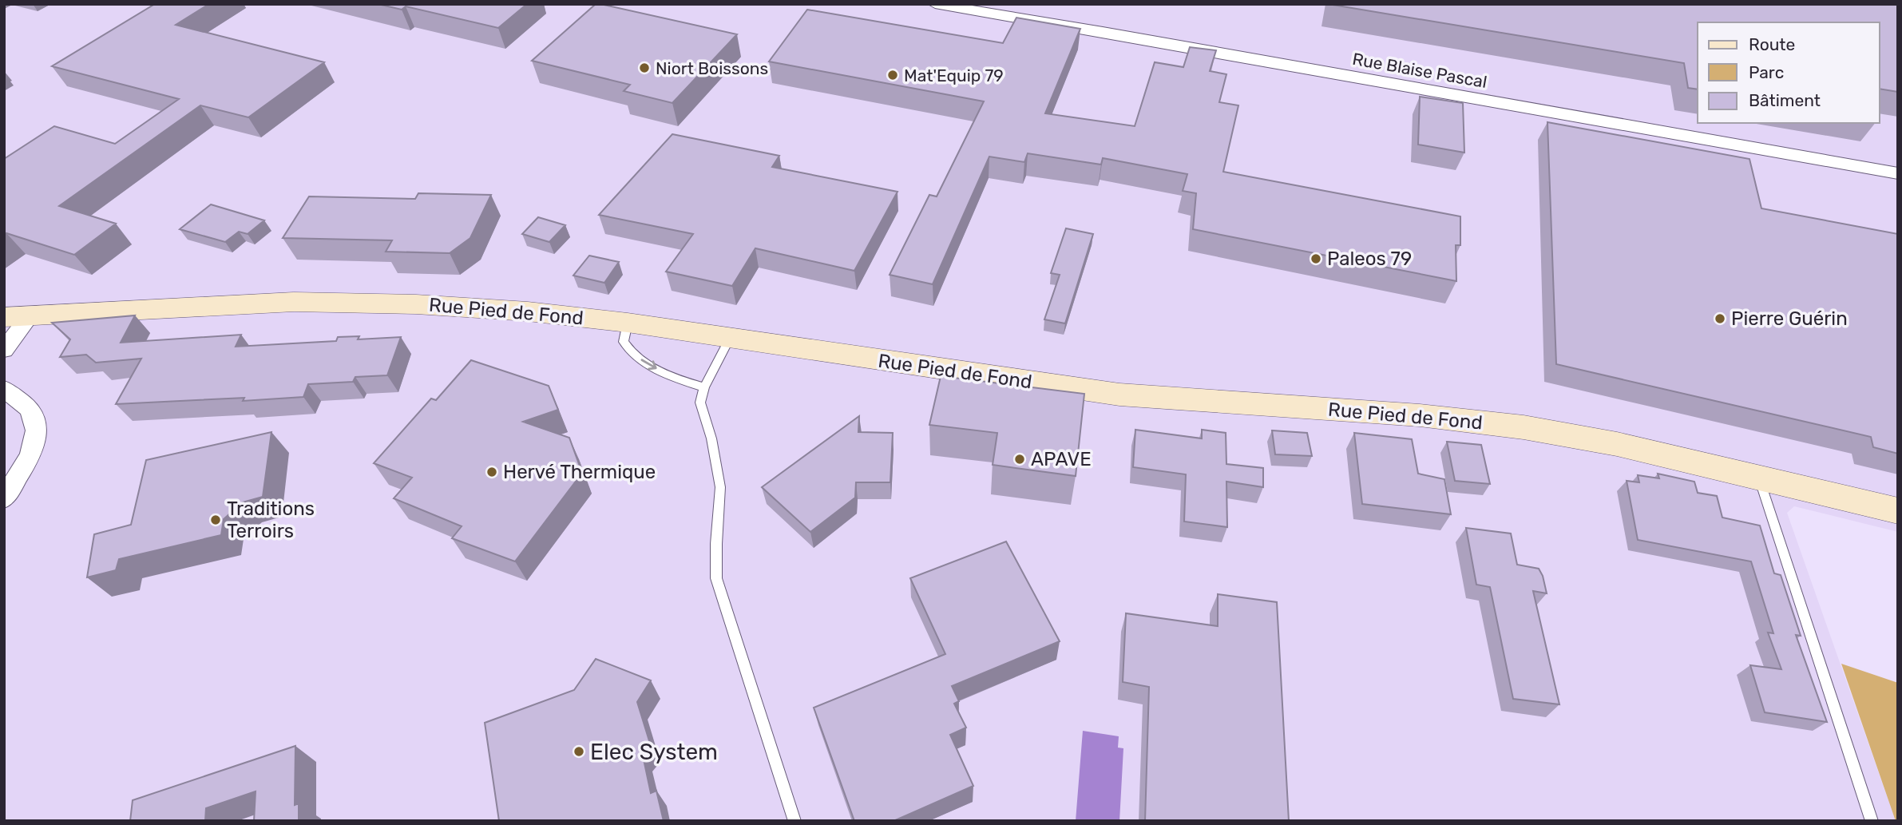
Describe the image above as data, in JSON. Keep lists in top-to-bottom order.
{
  "streets": {
    "main road": ["Rue Pied de Fond"],
    "street": ["Rue Blaise Pascal"]
  },
  "places": [
    "Niort Boissons",
    "Mat'Equip 79",
    "Paleos 79",
    "Pierre Guérin",
    "APAVE",
    "Hervé Thermique",
    "Traditions Terroirs",
    "Elec System"
  ],
  "legend": ["Route", "Parc", "Bâtiment"]
}
